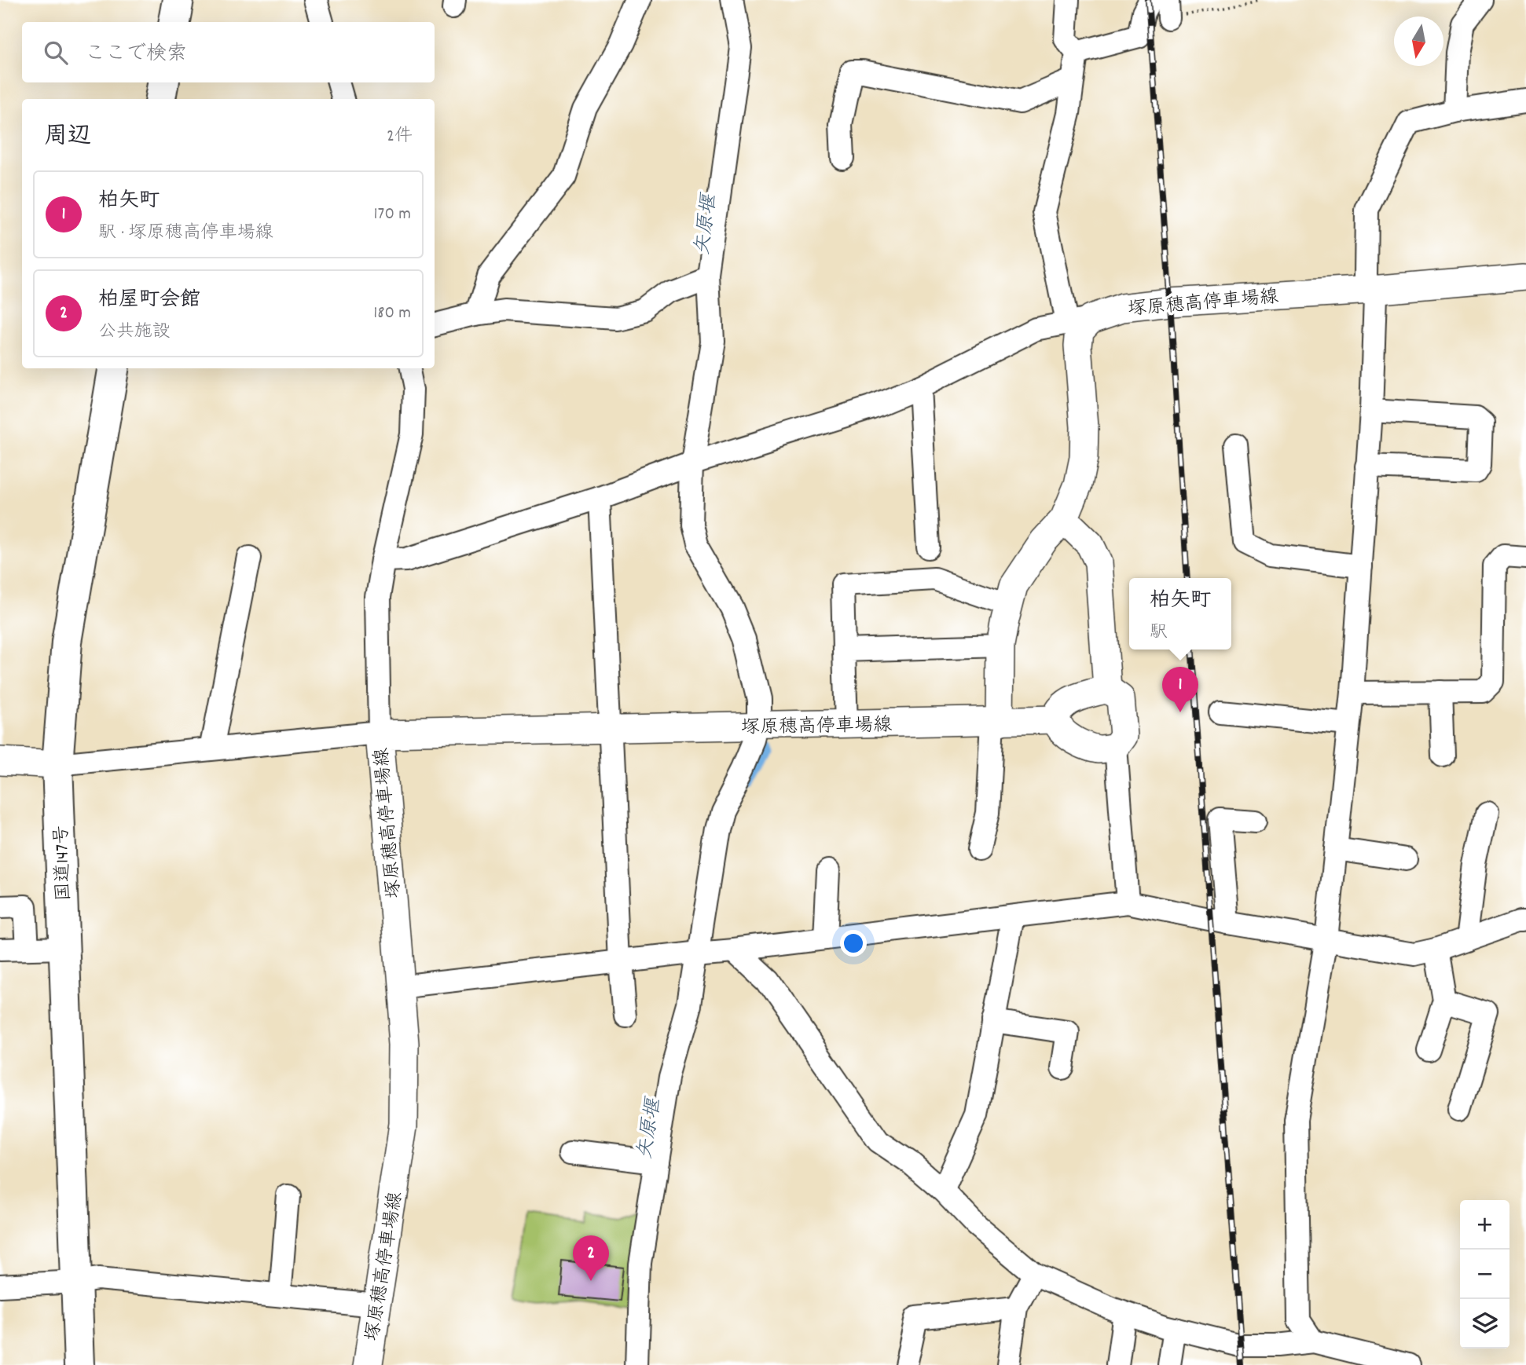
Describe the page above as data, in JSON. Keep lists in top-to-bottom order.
{
  "streets": {
    "highway": ["国道147号"],
    "main road": ["塚原穂高停車場線"]
  },
  "water": ["矢原堰"],
  "north": "bottom",
  "page": {
    "search": "ここで検索",
    "heading": ["周辺", "2件"],
    "list": [
      {
        "mark": "1",
        "name": "柏矢町",
        "note": "駅 · 塚原穂高停車場線",
        "value": "170 m"
      },
      {
        "mark": "2",
        "name": "柏屋町会館",
        "note": "公共施設",
        "value": "180 m"
      }
    ],
    "popup": ["柏矢町", "駅"],
    "pins": ["1", "2"],
    "map_buttons": ["+", "−"]
  }
}
